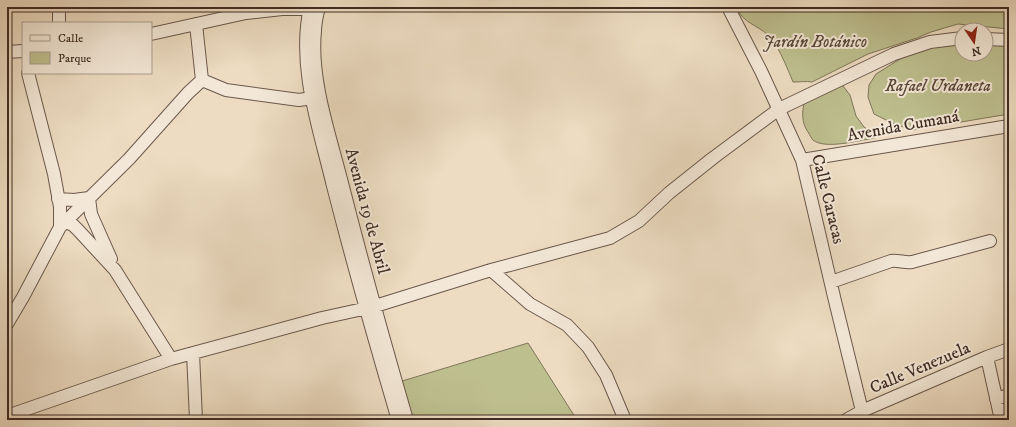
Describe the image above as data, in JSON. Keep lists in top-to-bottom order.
{
  "streets": {
    "street": [
      "Avenida Cumaná",
      "Calle Caracas",
      "Avenida 19 de Abril",
      "Calle Venezuela"
    ]
  },
  "crossings": [
    ["Avenida Cumaná", "Calle Caracas"],
    ["Calle Caracas", "Calle Venezuela"]
  ],
  "parks": ["Jardín Botánico", "Rafael Urdaneta"],
  "legend": ["Calle", "Parque"],
  "north": "bottom"
}
